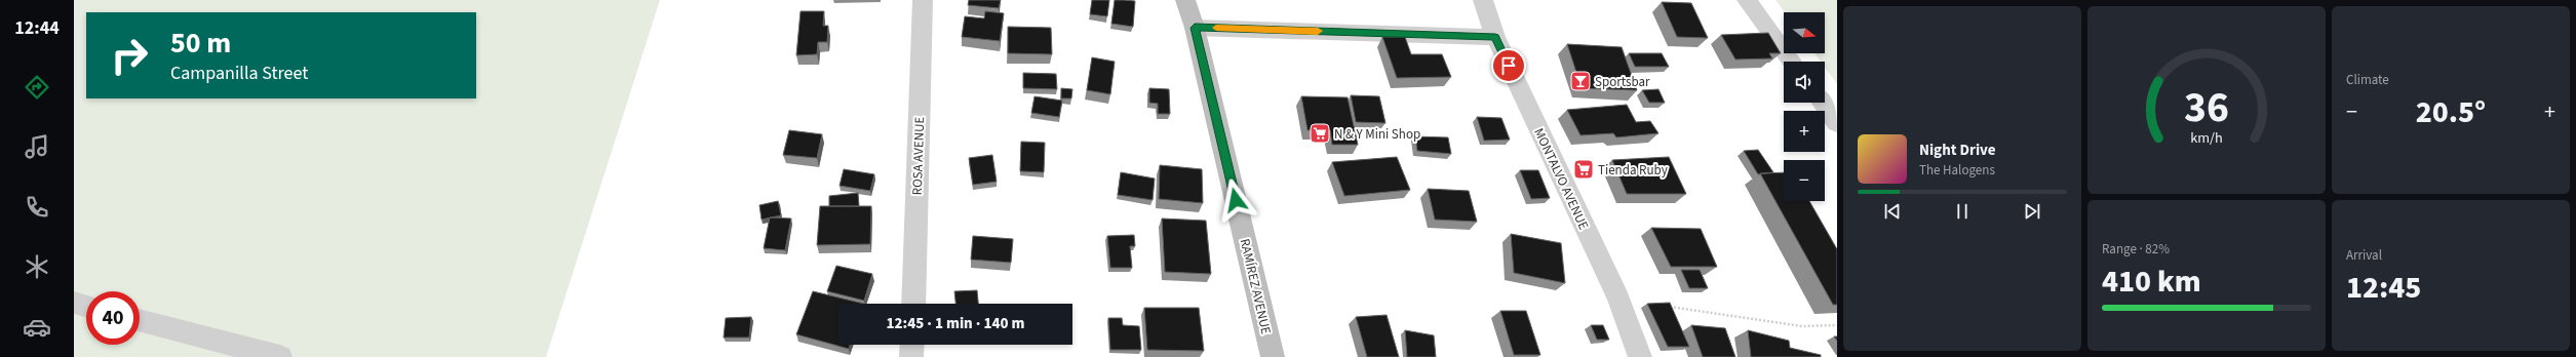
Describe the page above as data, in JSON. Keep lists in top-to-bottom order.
{
  "streets": {
    "street": ["ROSA AVENUE", "MONTALVO AVENUE", "RAMÍREZ AVENUE"]
  },
  "places": {
    "bar": ["Sportsbar"],
    "supermarket": ["N & Y Mini Shop", "Tienda Ruby"]
  },
  "north": "right",
  "page": {
    "tabs": "12:44",
    "tile": [
      "Climate",
      ["Range · 82%", "410 km"],
      ["Arrival", "12:45"]
    ],
    "map_buttons": ["+", "−"],
    "turn": ["50 m", "Campanilla Street"],
    "heat": ["−", "20.5°", "+"],
    "song": ["Night Drive", "The Halogens"],
    "limit": "40",
    "trip": "12:45 · 1 min · 140 m",
    "gauge": ["36", "km/h"]
  }
}
